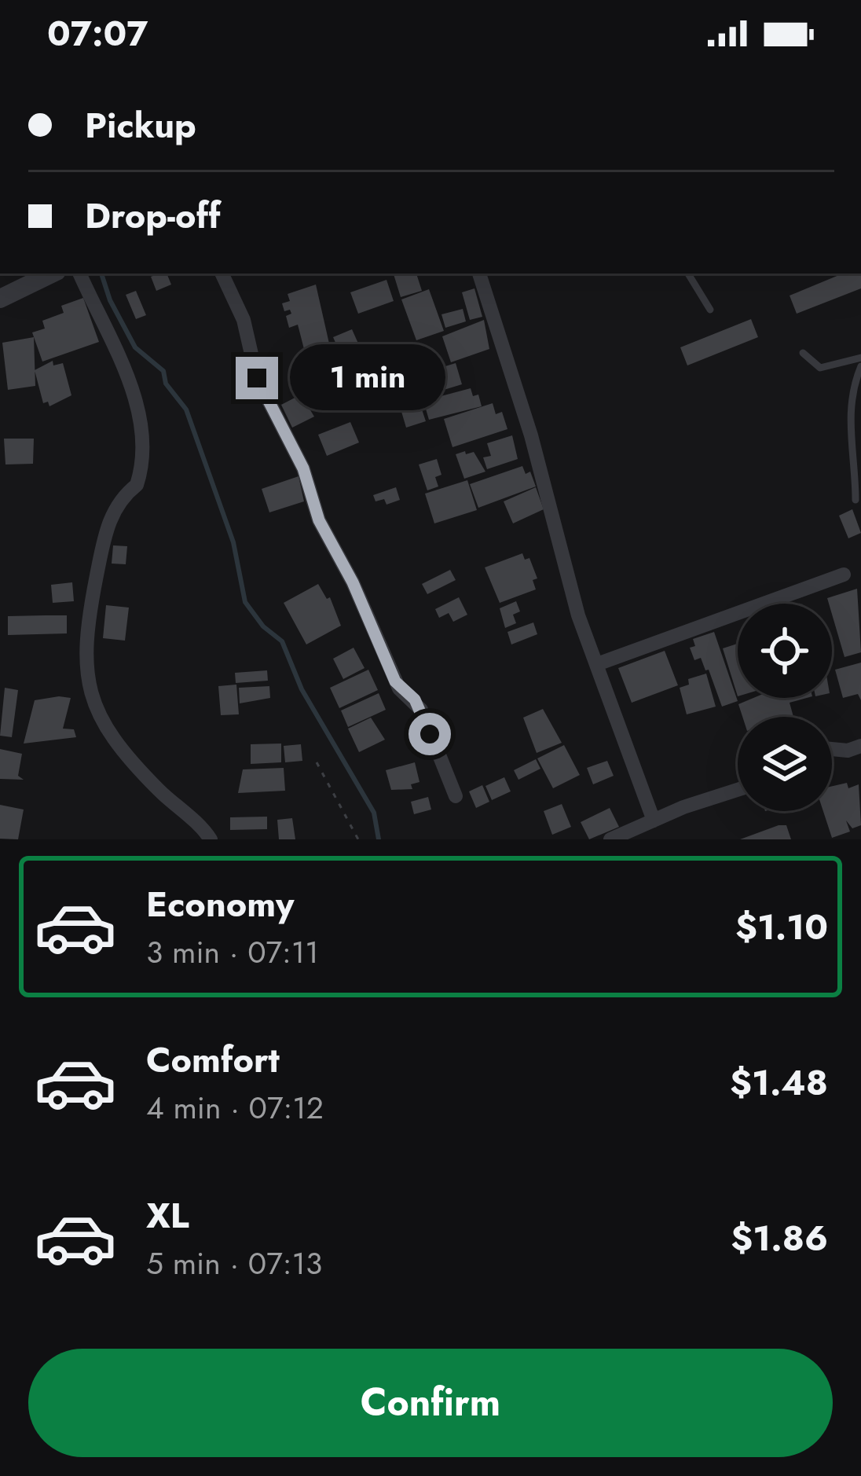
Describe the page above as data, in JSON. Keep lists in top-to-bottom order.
{
  "page": {
    "status": "07:07",
    "banner": ["Pickup", "Drop-off"],
    "bubble": "1 min",
    "list": [
      {
        "name": "Economy",
        "note": "3 min · 07:11",
        "value": "$1.10"
      },
      {
        "name": "Comfort",
        "note": "4 min · 07:12",
        "value": "$1.48"
      },
      {
        "name": "XL",
        "note": "5 min · 07:13",
        "value": "$1.86"
      }
    ],
    "buttons": "Confirm"
  }
}
